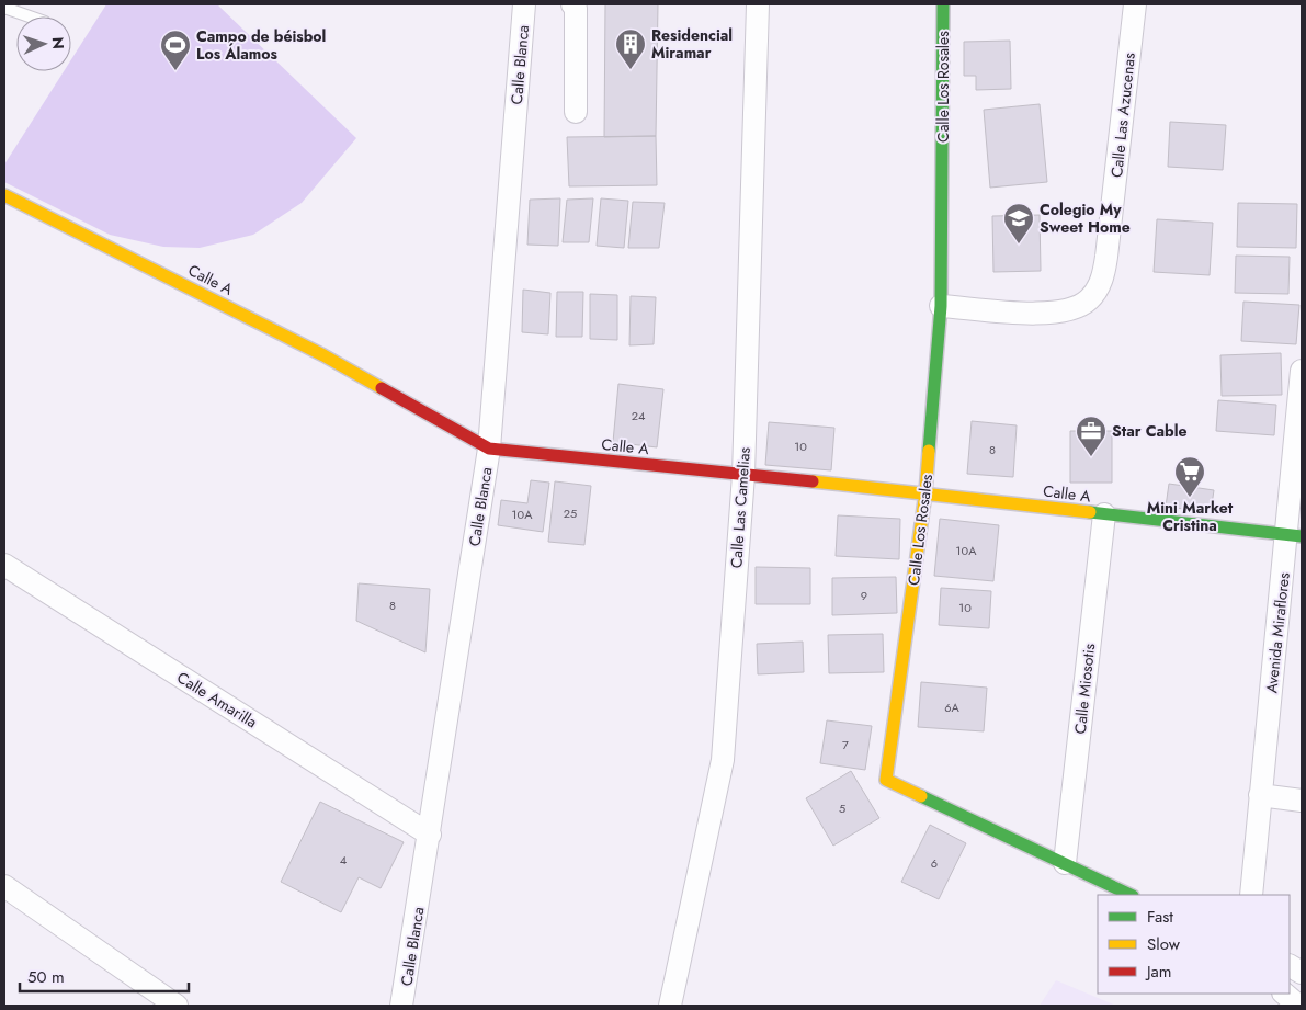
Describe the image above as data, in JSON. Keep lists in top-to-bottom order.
{
  "streets": {
    "street": [
      "Calle Blanca",
      "Calle Los Rosales",
      "Calle Las Azucenas",
      "Calle A",
      "Calle Las Camelias",
      "Avenida Miraflores",
      "Calle Miosotis",
      "Calle Amarilla"
    ]
  },
  "crossings": [
    ["Calle Blanca", "Calle A"],
    ["Calle Blanca", "Calle Amarilla"],
    ["Calle Los Rosales", "Calle Las Azucenas"],
    ["Calle Los Rosales", "Calle A"],
    ["Calle Los Rosales", "Calle Miosotis"],
    ["Calle A", "Calle Las Camelias"],
    ["Calle A", "Avenida Miraflores"],
    ["Calle A", "Calle Miosotis"]
  ],
  "places": {
    "building": ["Residencial Miramar"],
    "sports": ["Campo de béisbol Los Álamos"],
    "school or university": ["Colegio My Sweet Home"],
    "office": ["Star Cable"],
    "supermarket": ["Mini Market Cristina"]
  },
  "house_numbers": [
    "24",
    "10",
    "8",
    "25",
    "10A",
    "10A",
    "9",
    "8",
    "10",
    "6A",
    "7",
    "5",
    "4",
    "6"
  ],
  "legend": ["Fast", "Slow", "Jam"],
  "scale_bar": "50 m",
  "north": "right"
}
